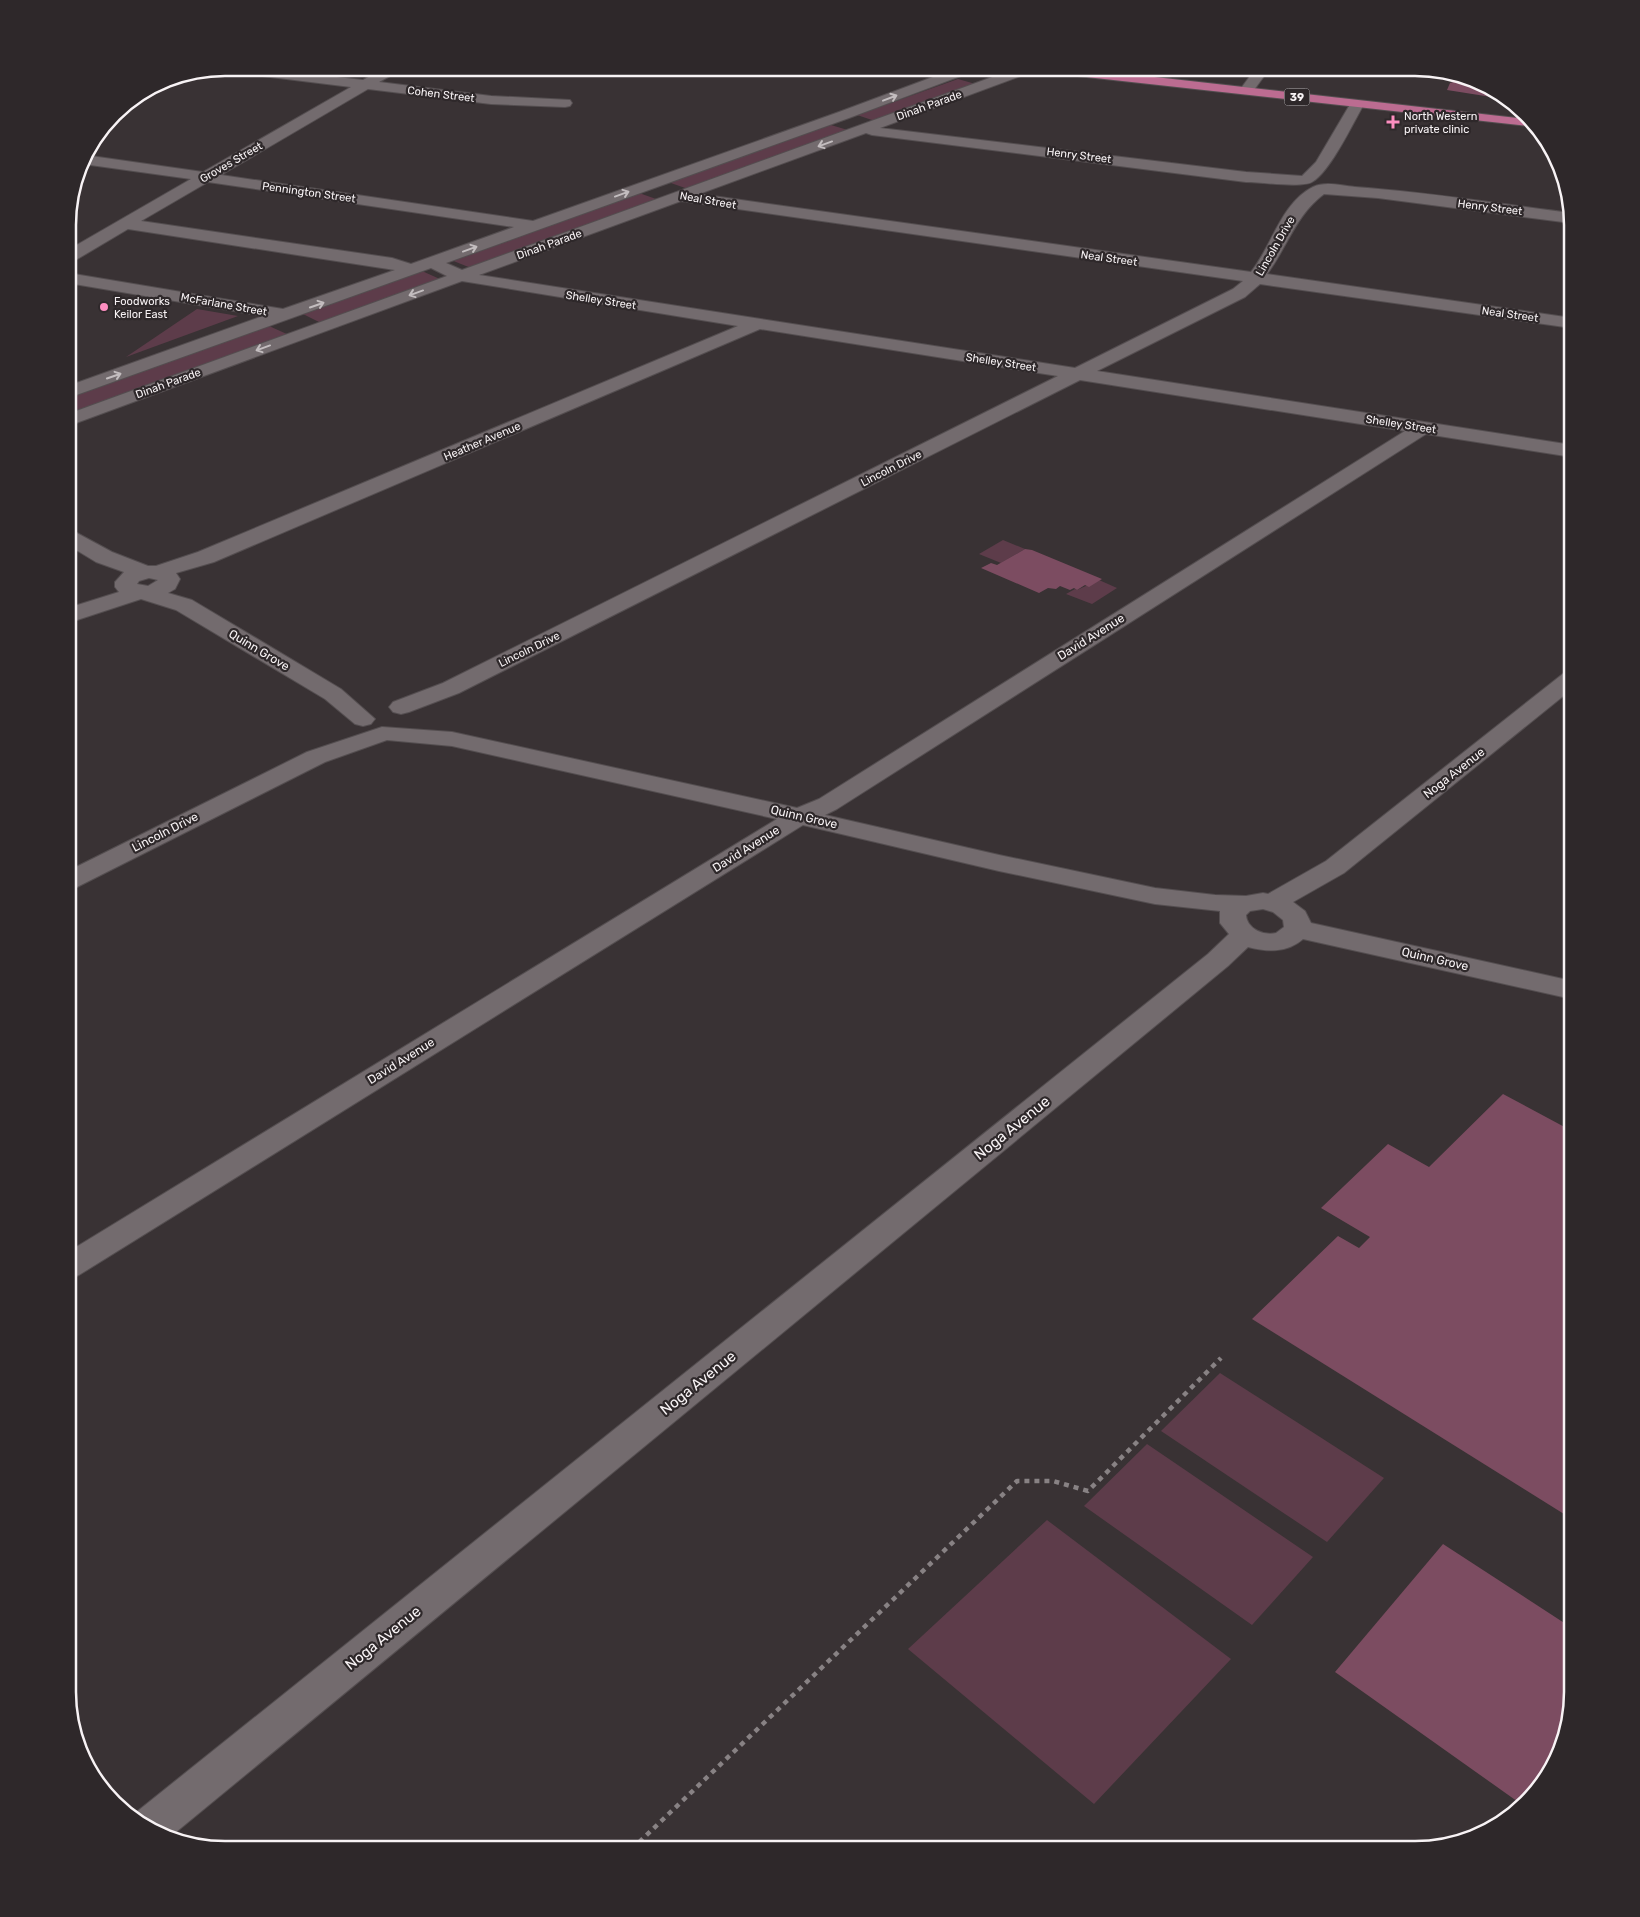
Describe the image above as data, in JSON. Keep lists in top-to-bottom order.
{
  "streets": {
    "main road": ["39"],
    "street": [
      "Cohen Street",
      "Dinah Parade",
      "Henry Street",
      "Groves Street",
      "Pennington Street",
      "Neal Street",
      "Lincoln Drive",
      "Shelley Street",
      "McFarlane Street",
      "Heather Avenue",
      "David Avenue",
      "Quinn Grove",
      "Noga Avenue"
    ]
  },
  "crossings": [
    ["Cohen Street", "Groves Street"],
    ["Dinah Parade", "Henry Street"],
    ["Dinah Parade", "Pennington Street"],
    ["Dinah Parade", "Neal Street"],
    ["Dinah Parade", "Shelley Street"],
    ["Dinah Parade", "McFarlane Street"],
    ["Henry Street", "Lincoln Drive"],
    ["Groves Street", "Pennington Street"],
    ["Neal Street", "Lincoln Drive"],
    ["Lincoln Drive", "Shelley Street"],
    ["Lincoln Drive", "Quinn Grove"],
    ["Shelley Street", "Heather Avenue"],
    ["Shelley Street", "David Avenue"],
    ["Heather Avenue", "Quinn Grove"],
    ["David Avenue", "Quinn Grove"],
    ["Quinn Grove", "Noga Avenue"]
  ],
  "places": {
    "health": ["North Western private clinic"],
    "other": ["Foodworks Keilor East"]
  }
}
